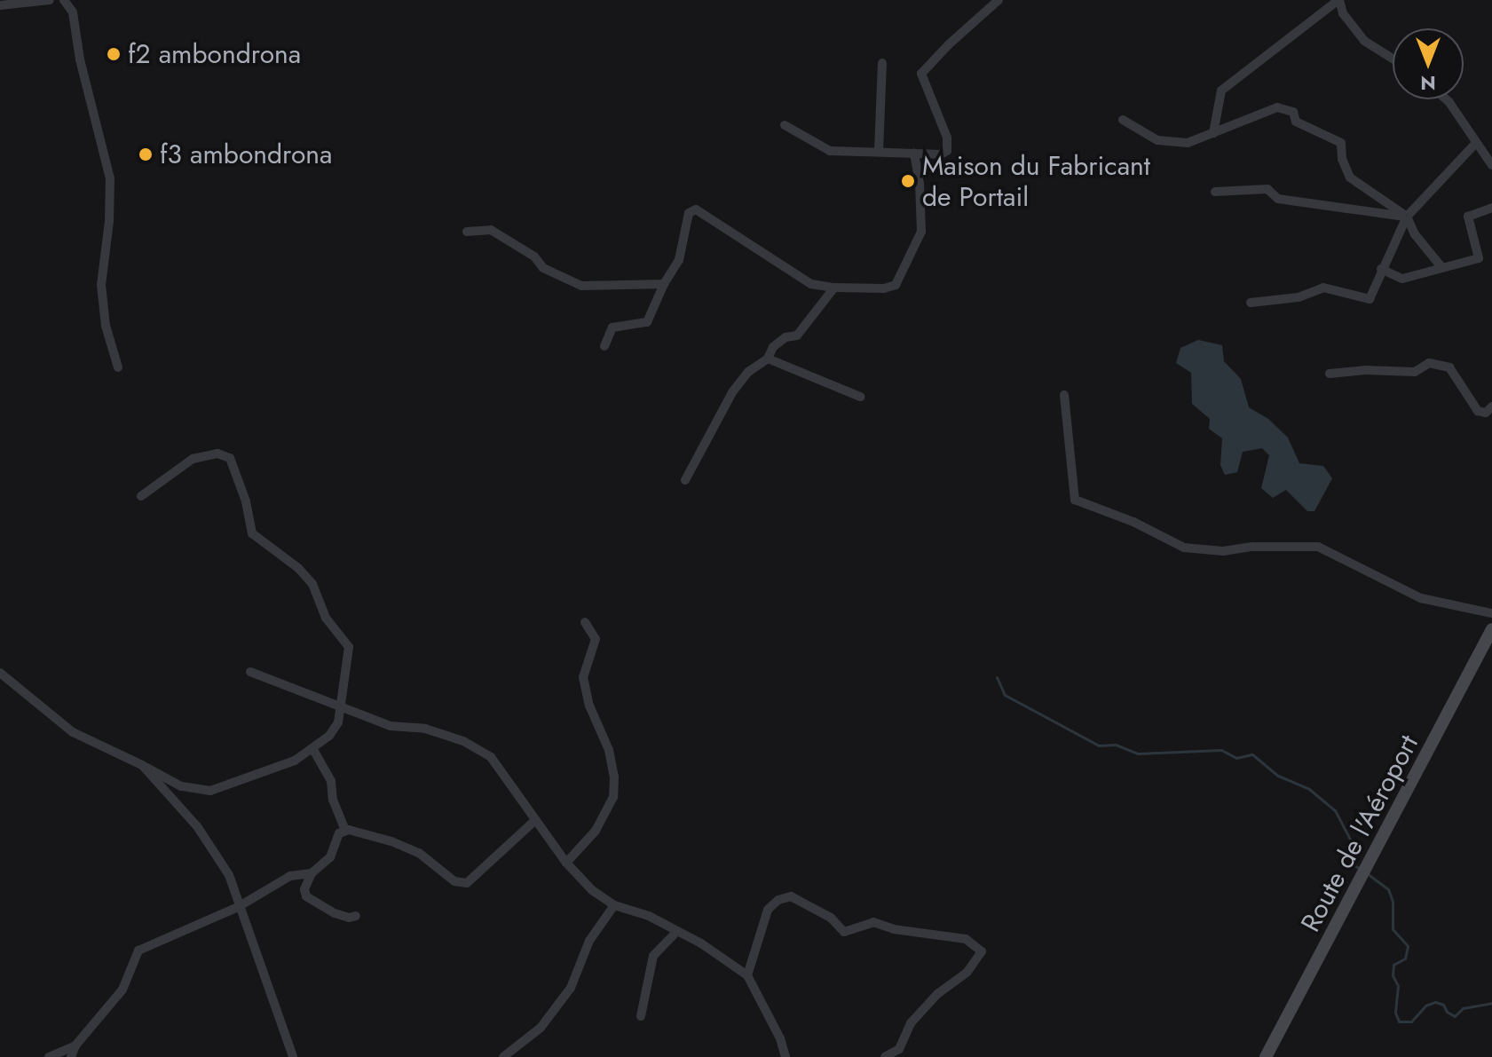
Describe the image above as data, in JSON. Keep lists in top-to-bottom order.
{
  "streets": {
    "main road": ["Route de l'Aéroport"]
  },
  "places": ["f2 ambondrona", "f3 ambondrona", "Maison du Fabricant de Portail"],
  "north": "bottom"
}
